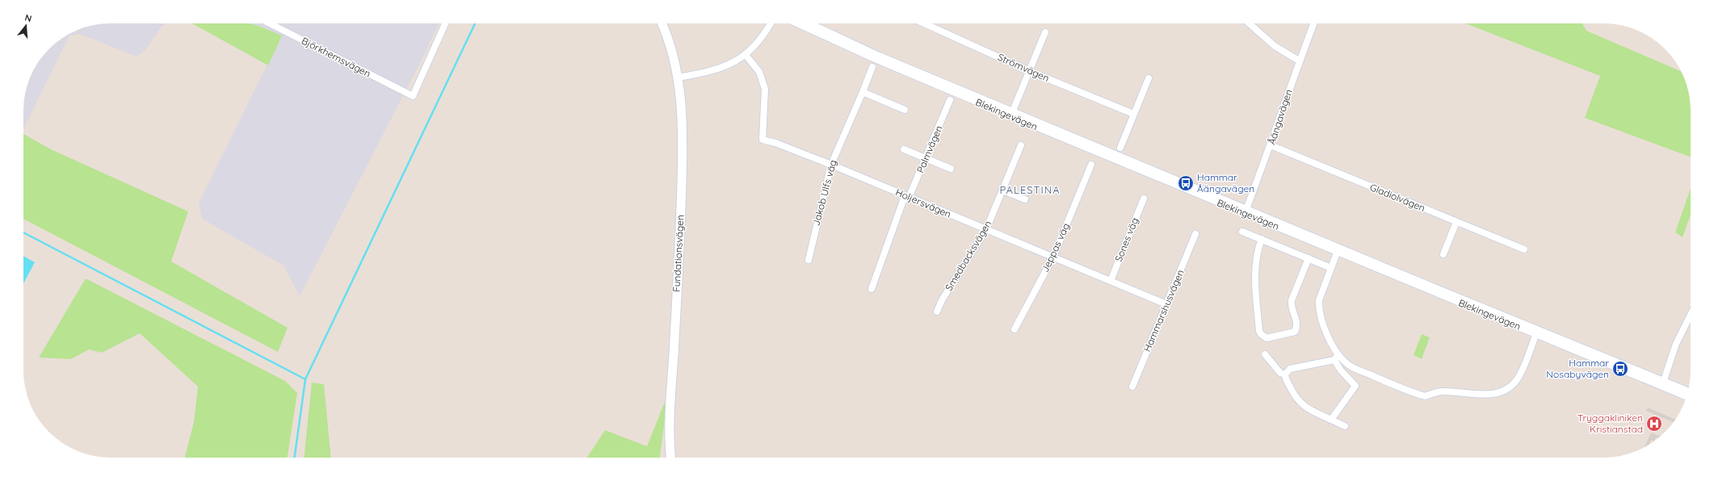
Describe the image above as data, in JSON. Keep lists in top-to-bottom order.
{
  "streets": {
    "main road": ["Fundationsvägen"],
    "street": [
      "Björkhemsvägen",
      "Strömvägen",
      "Blekingevägen",
      "Åängavägen",
      "Palmvägen",
      "Jakob Ulfs väg",
      "Gladiolvägen",
      "Holjersvägen",
      "Sones väg",
      "Jeppas väg",
      "Smedbacksvägen",
      "Hammarshusvägen"
    ]
  },
  "crossings": [
    ["Blekingevägen", "Åängavägen"],
    ["Åängavägen", "Gladiolvägen"],
    ["Palmvägen", "Holjersvägen"],
    ["Jakob Ulfs väg", "Holjersvägen"],
    ["Holjersvägen", "Sones väg"],
    ["Holjersvägen", "Jeppas väg"],
    ["Holjersvägen", "Smedbacksvägen"],
    ["Holjersvägen", "Hammarshusvägen"]
  ],
  "districts": ["PALESTINA"],
  "places": {
    "bus stop": ["Hammar Åängavägen", "Hammar Nosabyvägen"],
    "hospital": ["Tryggakliniken Kristianstad"]
  },
  "north": "top"
}
